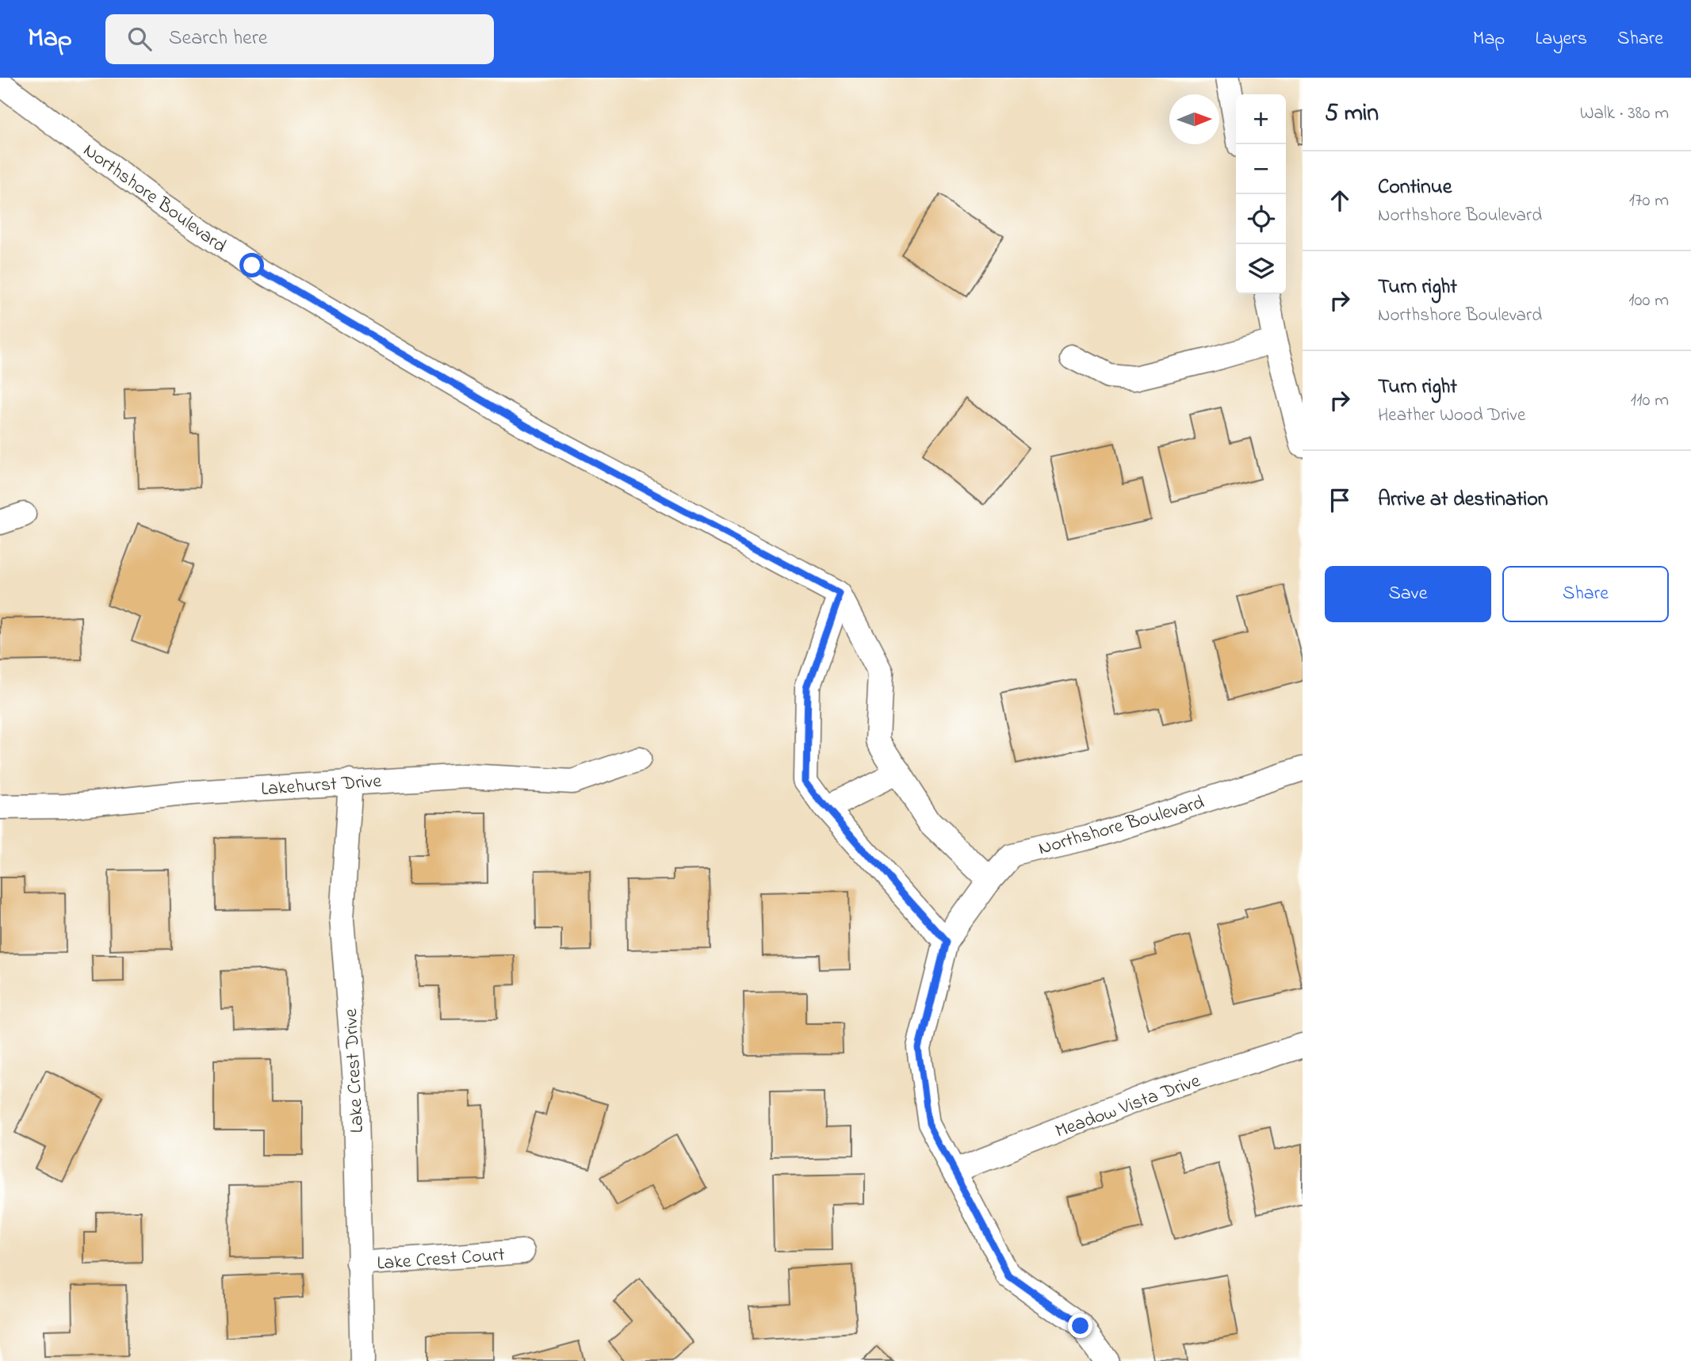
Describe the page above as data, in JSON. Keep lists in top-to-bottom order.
{
  "streets": {
    "street": [
      "Northshore Boulevard",
      "Lakehurst Drive",
      "Lake Crest Drive",
      "Meadow Vista Drive",
      "Lake Crest Court"
    ]
  },
  "crossings": [
    ["Lakehurst Drive", "Lake Crest Drive"],
    ["Lake Crest Drive", "Lake Crest Court"]
  ],
  "north": "right",
  "page": {
    "header": "Map",
    "search": "Search here",
    "nav": ["Map", "Layers", "Share"],
    "heading": ["5 min", "Walk · 380 m"],
    "map_buttons": ["+", "−"],
    "list": [
      ["Continue", "Northshore Boulevard", "170 m"],
      ["Turn right", "Northshore Boulevard", "100 m"],
      ["Turn right", "Heather Wood Drive", "110 m"],
      "Arrive at destination"
    ],
    "buttons": ["Save", "Share"]
  }
}
